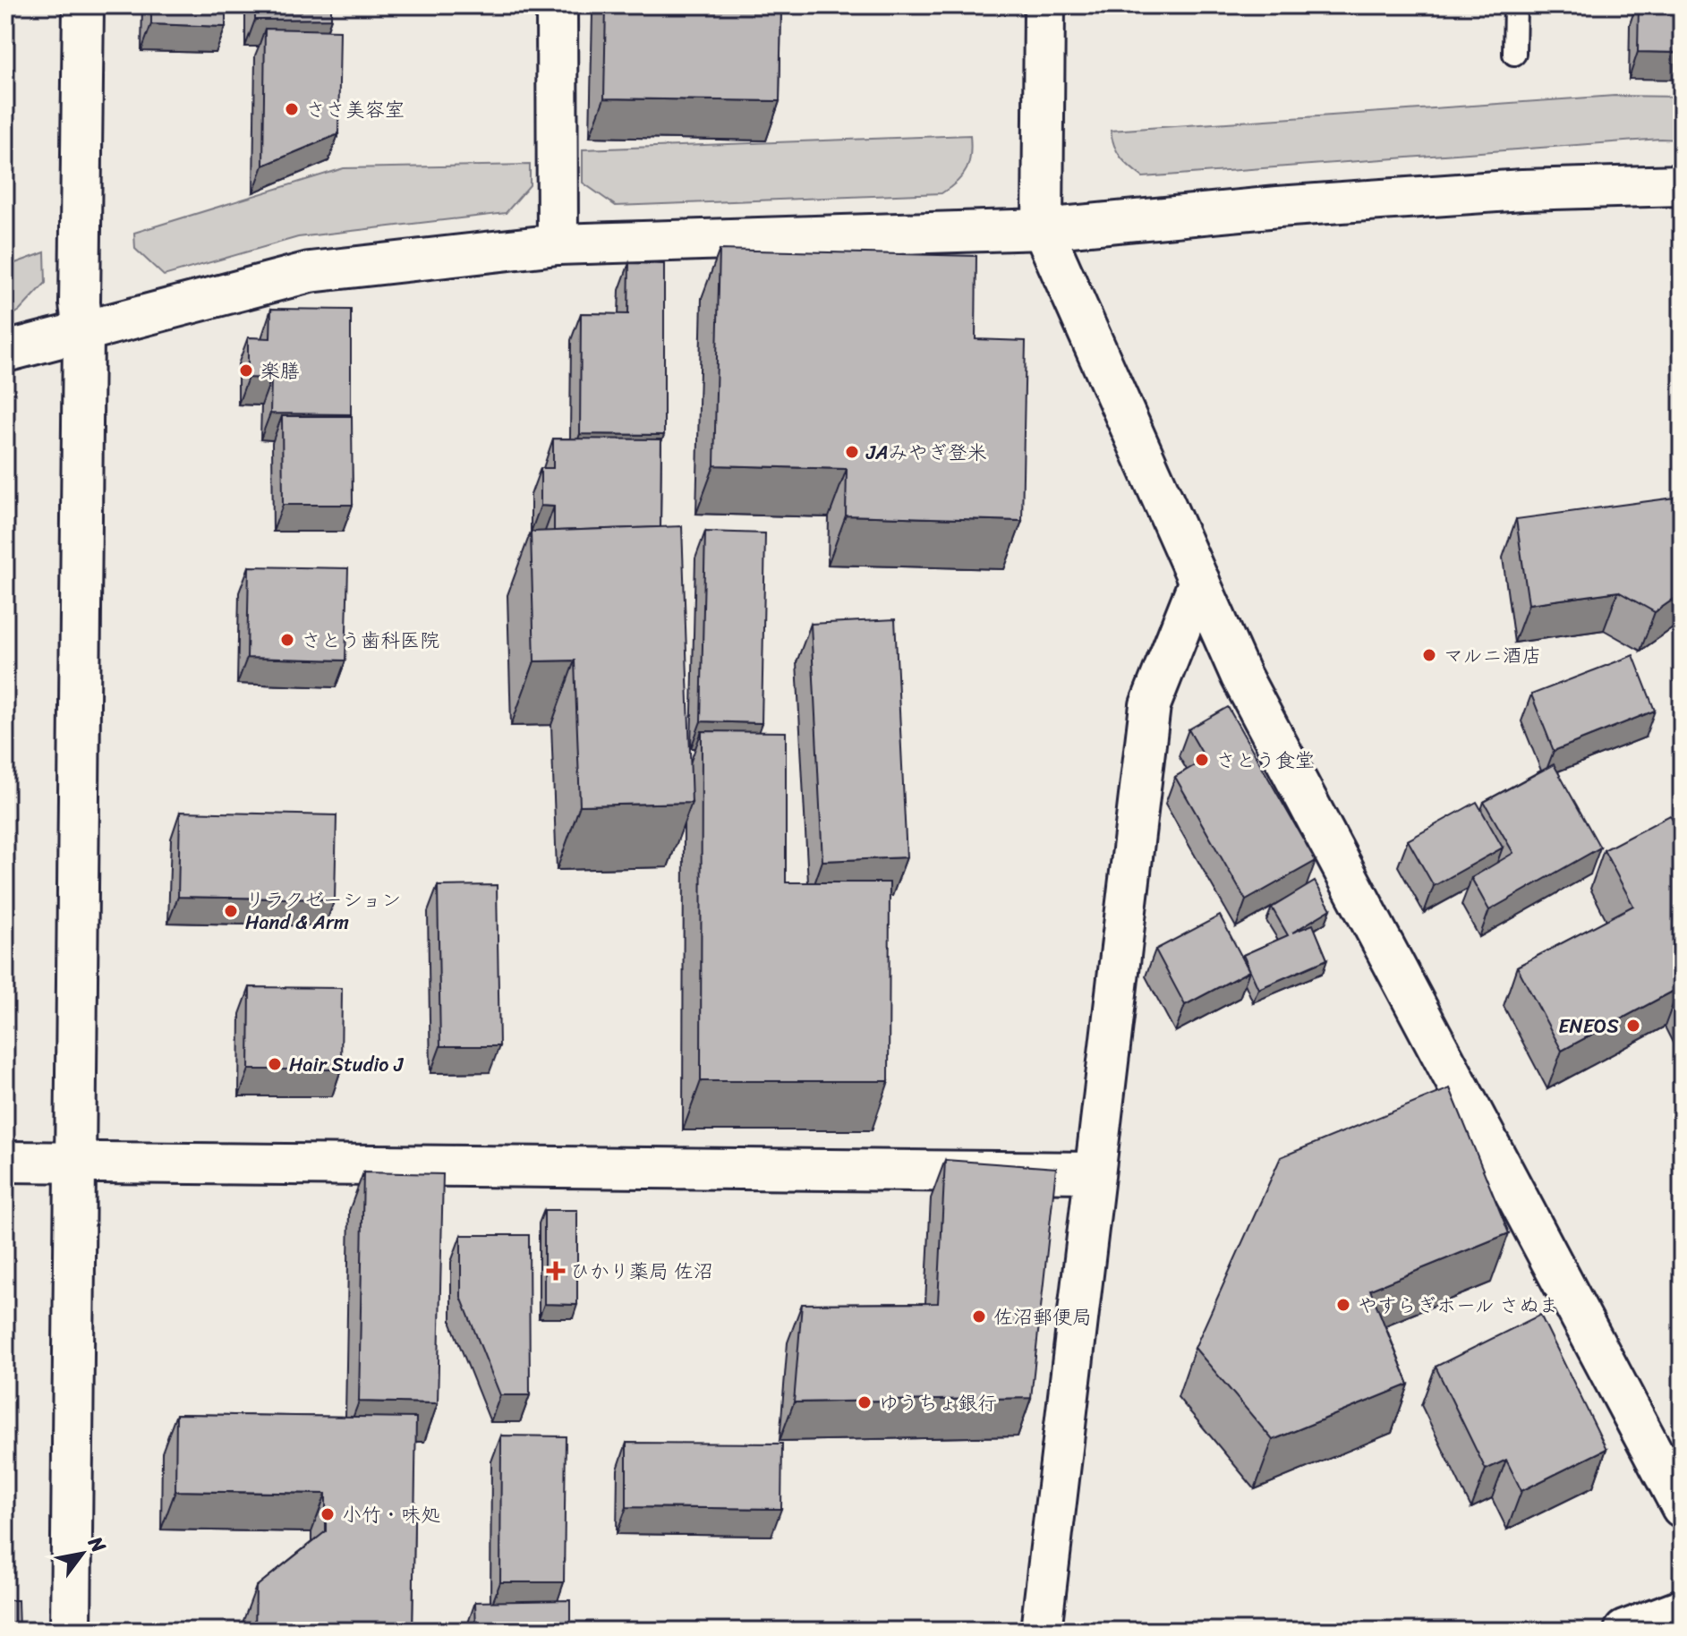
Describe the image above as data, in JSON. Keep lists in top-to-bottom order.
{
  "places": {
    "other": [
      "ささ美容室",
      "楽膳",
      "JAみやぎ登米",
      "さとう歯科医院",
      "マルニ酒店",
      "さとう食堂",
      "リラクゼーション Hand & Arm",
      "ENEOS",
      "Hair Studio J",
      "やすらぎホール さぬま",
      "佐沼郵便局",
      "ゆうちょ銀行",
      "小竹・味処"
    ],
    "health": ["ひかり薬局 佐沼"]
  },
  "north": "top right"
}
